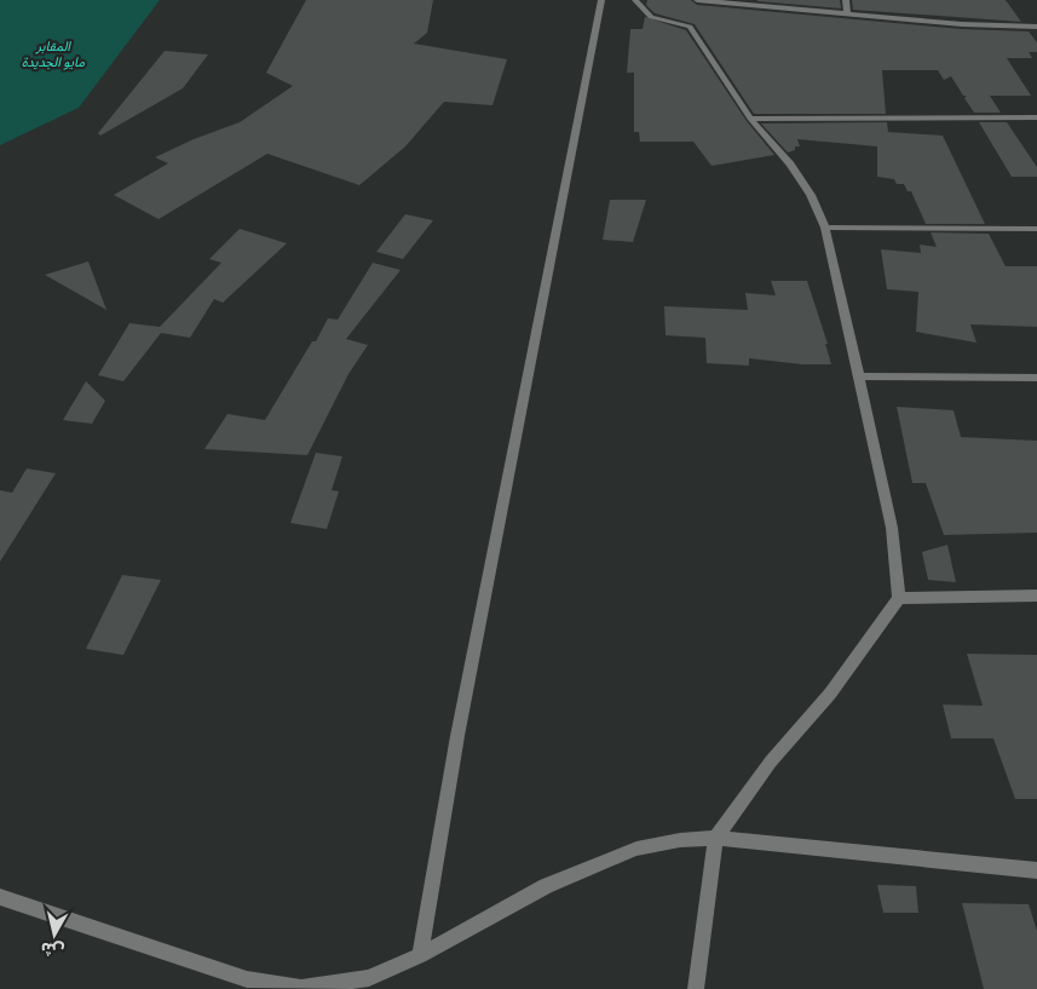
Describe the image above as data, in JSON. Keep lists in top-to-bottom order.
{
  "parks": ["المقابر مايو الجديدة"],
  "north": "bottom"
}
